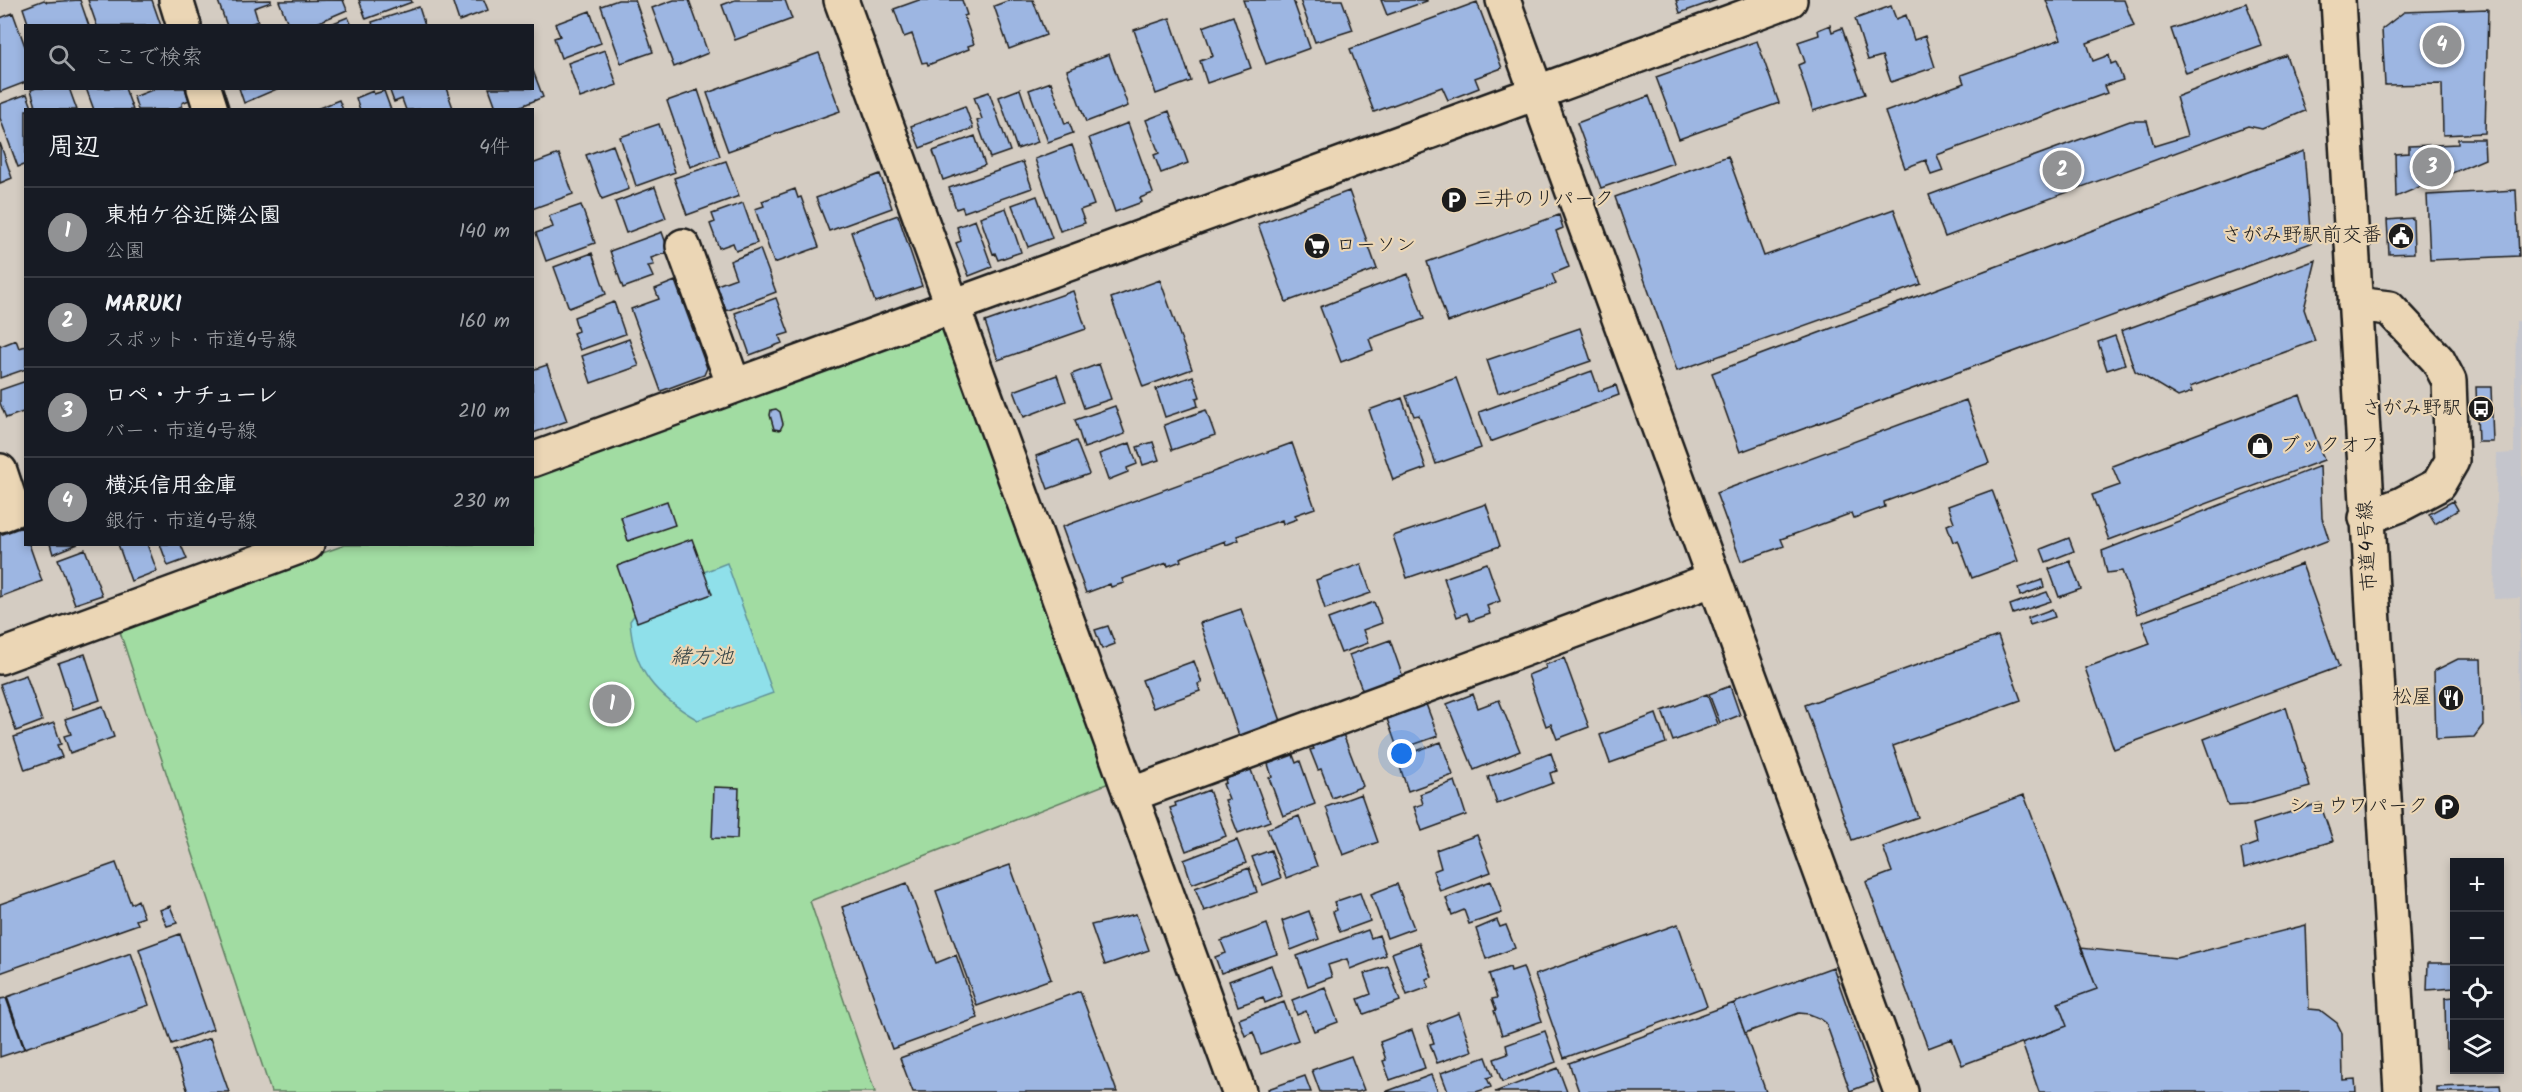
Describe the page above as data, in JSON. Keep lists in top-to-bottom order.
{
  "streets": {
    "street": ["市道4号線"]
  },
  "water": ["緒方池"],
  "places": {
    "parking": ["三井のリパーク", "ショウワパーク"],
    "public building": ["さがみ野駅前交番"],
    "supermarket": ["ローソン"],
    "bus stop": ["さがみ野駅"],
    "shop": ["ブックオフ"],
    "restaurant": ["松屋"]
  },
  "page": {
    "pins": [
      "4",
      "3",
      "2",
      "1"
    ],
    "search": "ここで検索",
    "heading": ["周辺", "4件"],
    "list": [
      {
        "mark": "1",
        "name": "東柏ケ谷近隣公園",
        "note": "公園",
        "value": "140 m"
      },
      {
        "mark": "2",
        "name": "MARUKI",
        "note": "スポット · 市道4号線",
        "value": "160 m"
      },
      {
        "mark": "3",
        "name": "ロペ・ナチューレ",
        "note": "バー · 市道4号線",
        "value": "210 m"
      },
      {
        "mark": "4",
        "name": "横浜信用金庫",
        "note": "銀行 · 市道4号線",
        "value": "230 m"
      }
    ],
    "map_buttons": ["+", "−"]
  }
}
